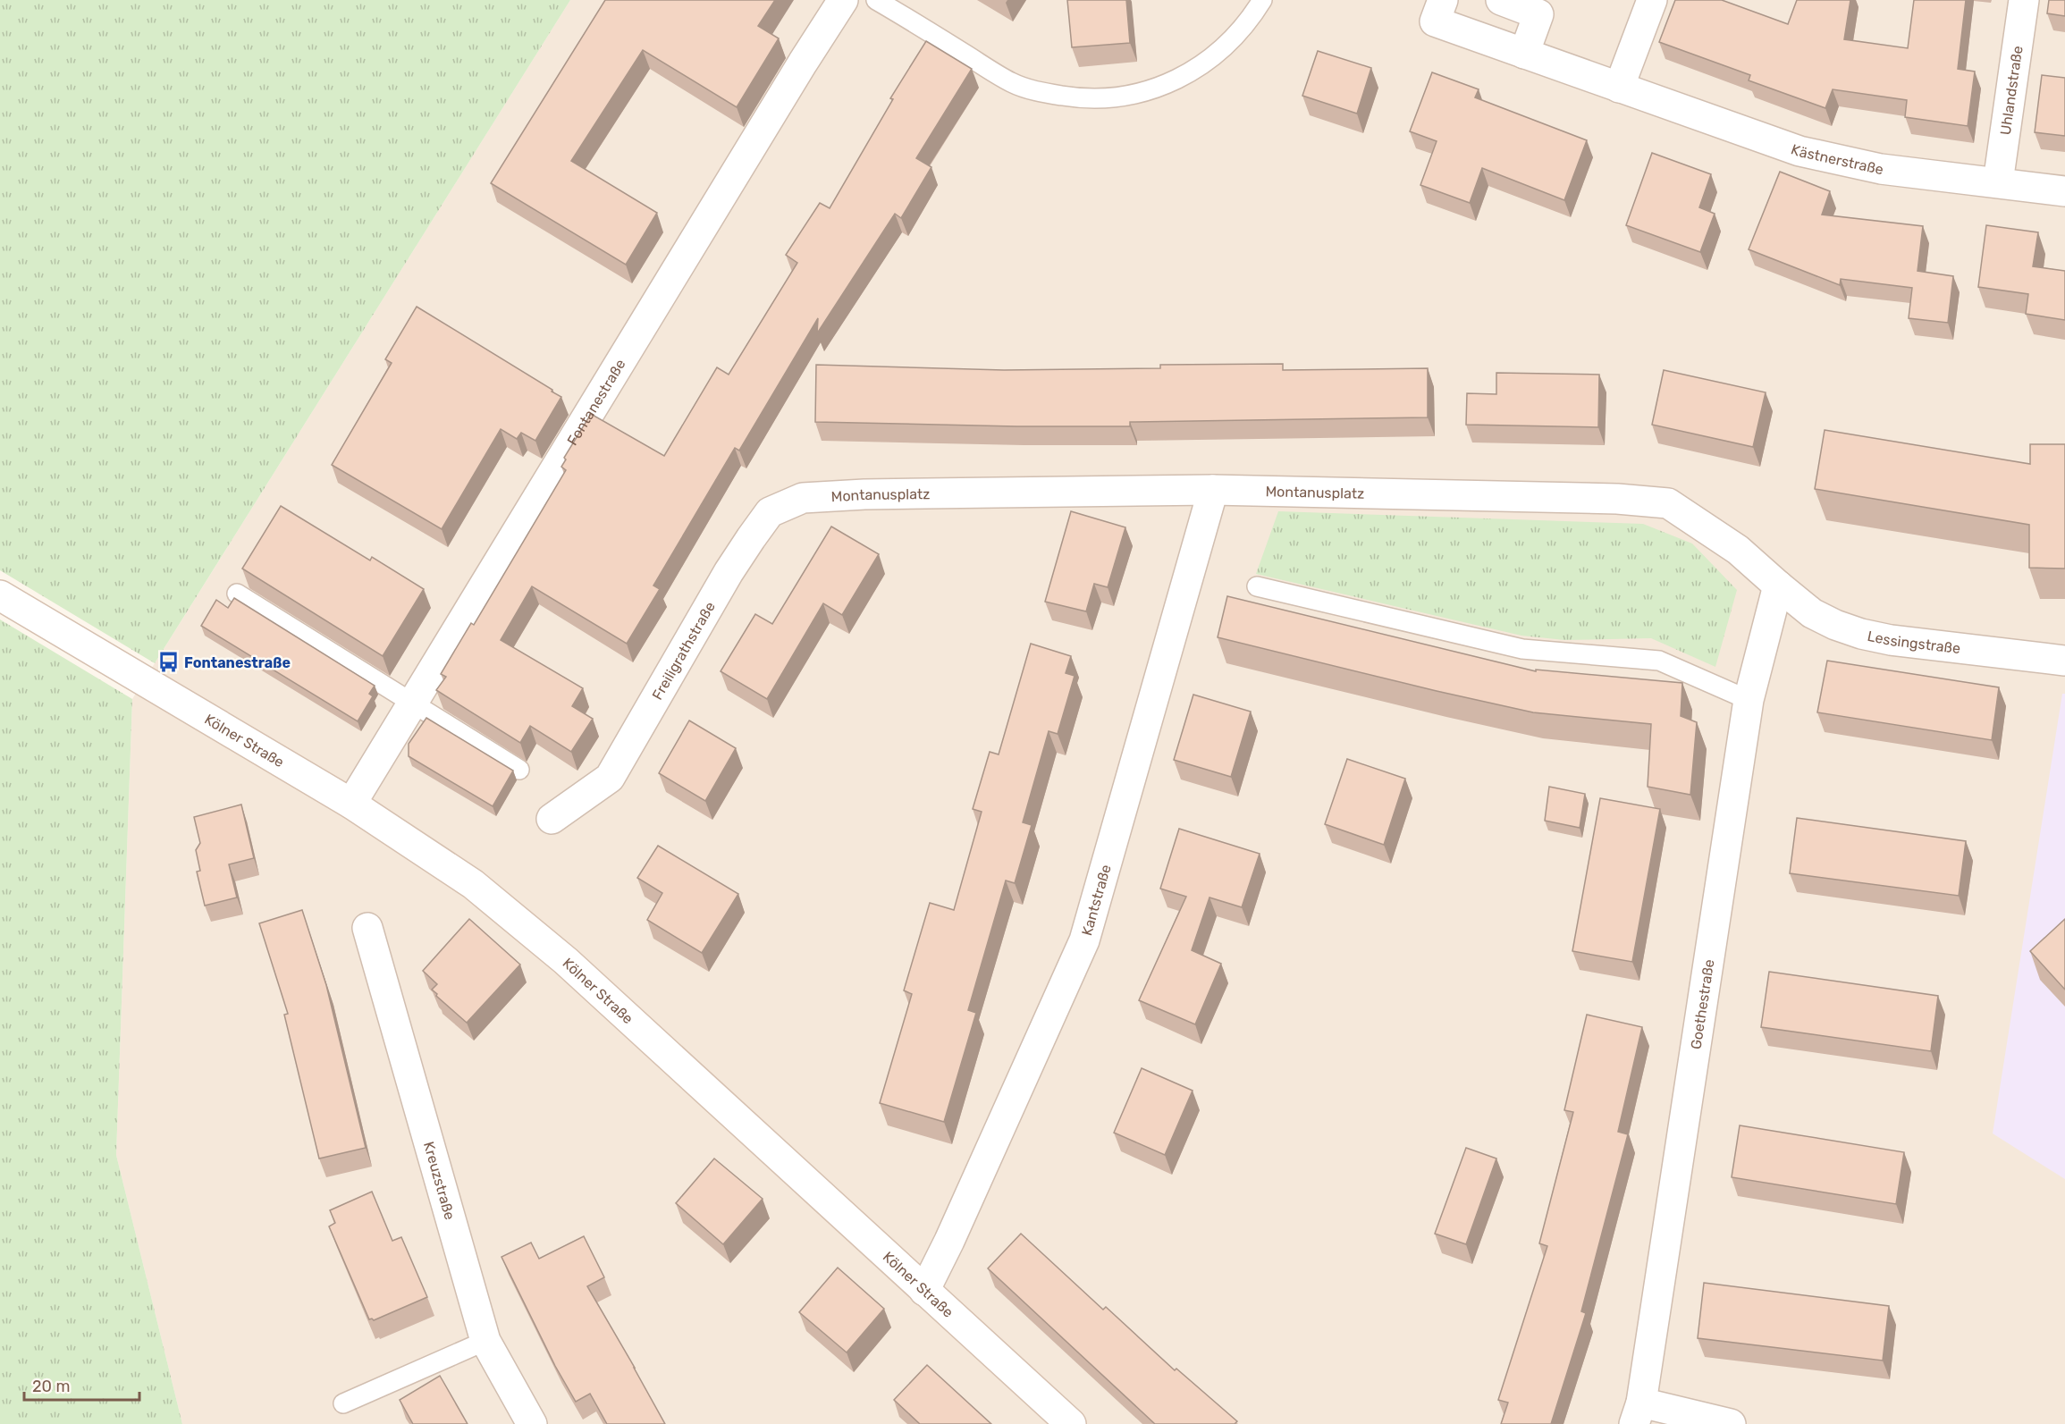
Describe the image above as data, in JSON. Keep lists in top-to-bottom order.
{
  "streets": {
    "street": [
      "Uhlandstraße",
      "Kästnerstraße",
      "Fontanestraße",
      "Montanusplatz",
      "Lessingstraße",
      "Freiligrathstraße",
      "Kölner Straße",
      "Kantstraße",
      "Goethestraße",
      "Kreuzstraße"
    ]
  },
  "crossings": [
    ["Uhlandstraße", "Kästnerstraße"],
    ["Fontanestraße", "Kölner Straße"],
    ["Montanusplatz", "Lessingstraße"],
    ["Montanusplatz", "Freiligrathstraße"],
    ["Montanusplatz", "Kantstraße"],
    ["Montanusplatz", "Goethestraße"],
    ["Lessingstraße", "Goethestraße"],
    ["Kölner Straße", "Kantstraße"]
  ],
  "places": {
    "bus stop": ["Fontanestraße"]
  },
  "scale_bar": "20 m"
}
